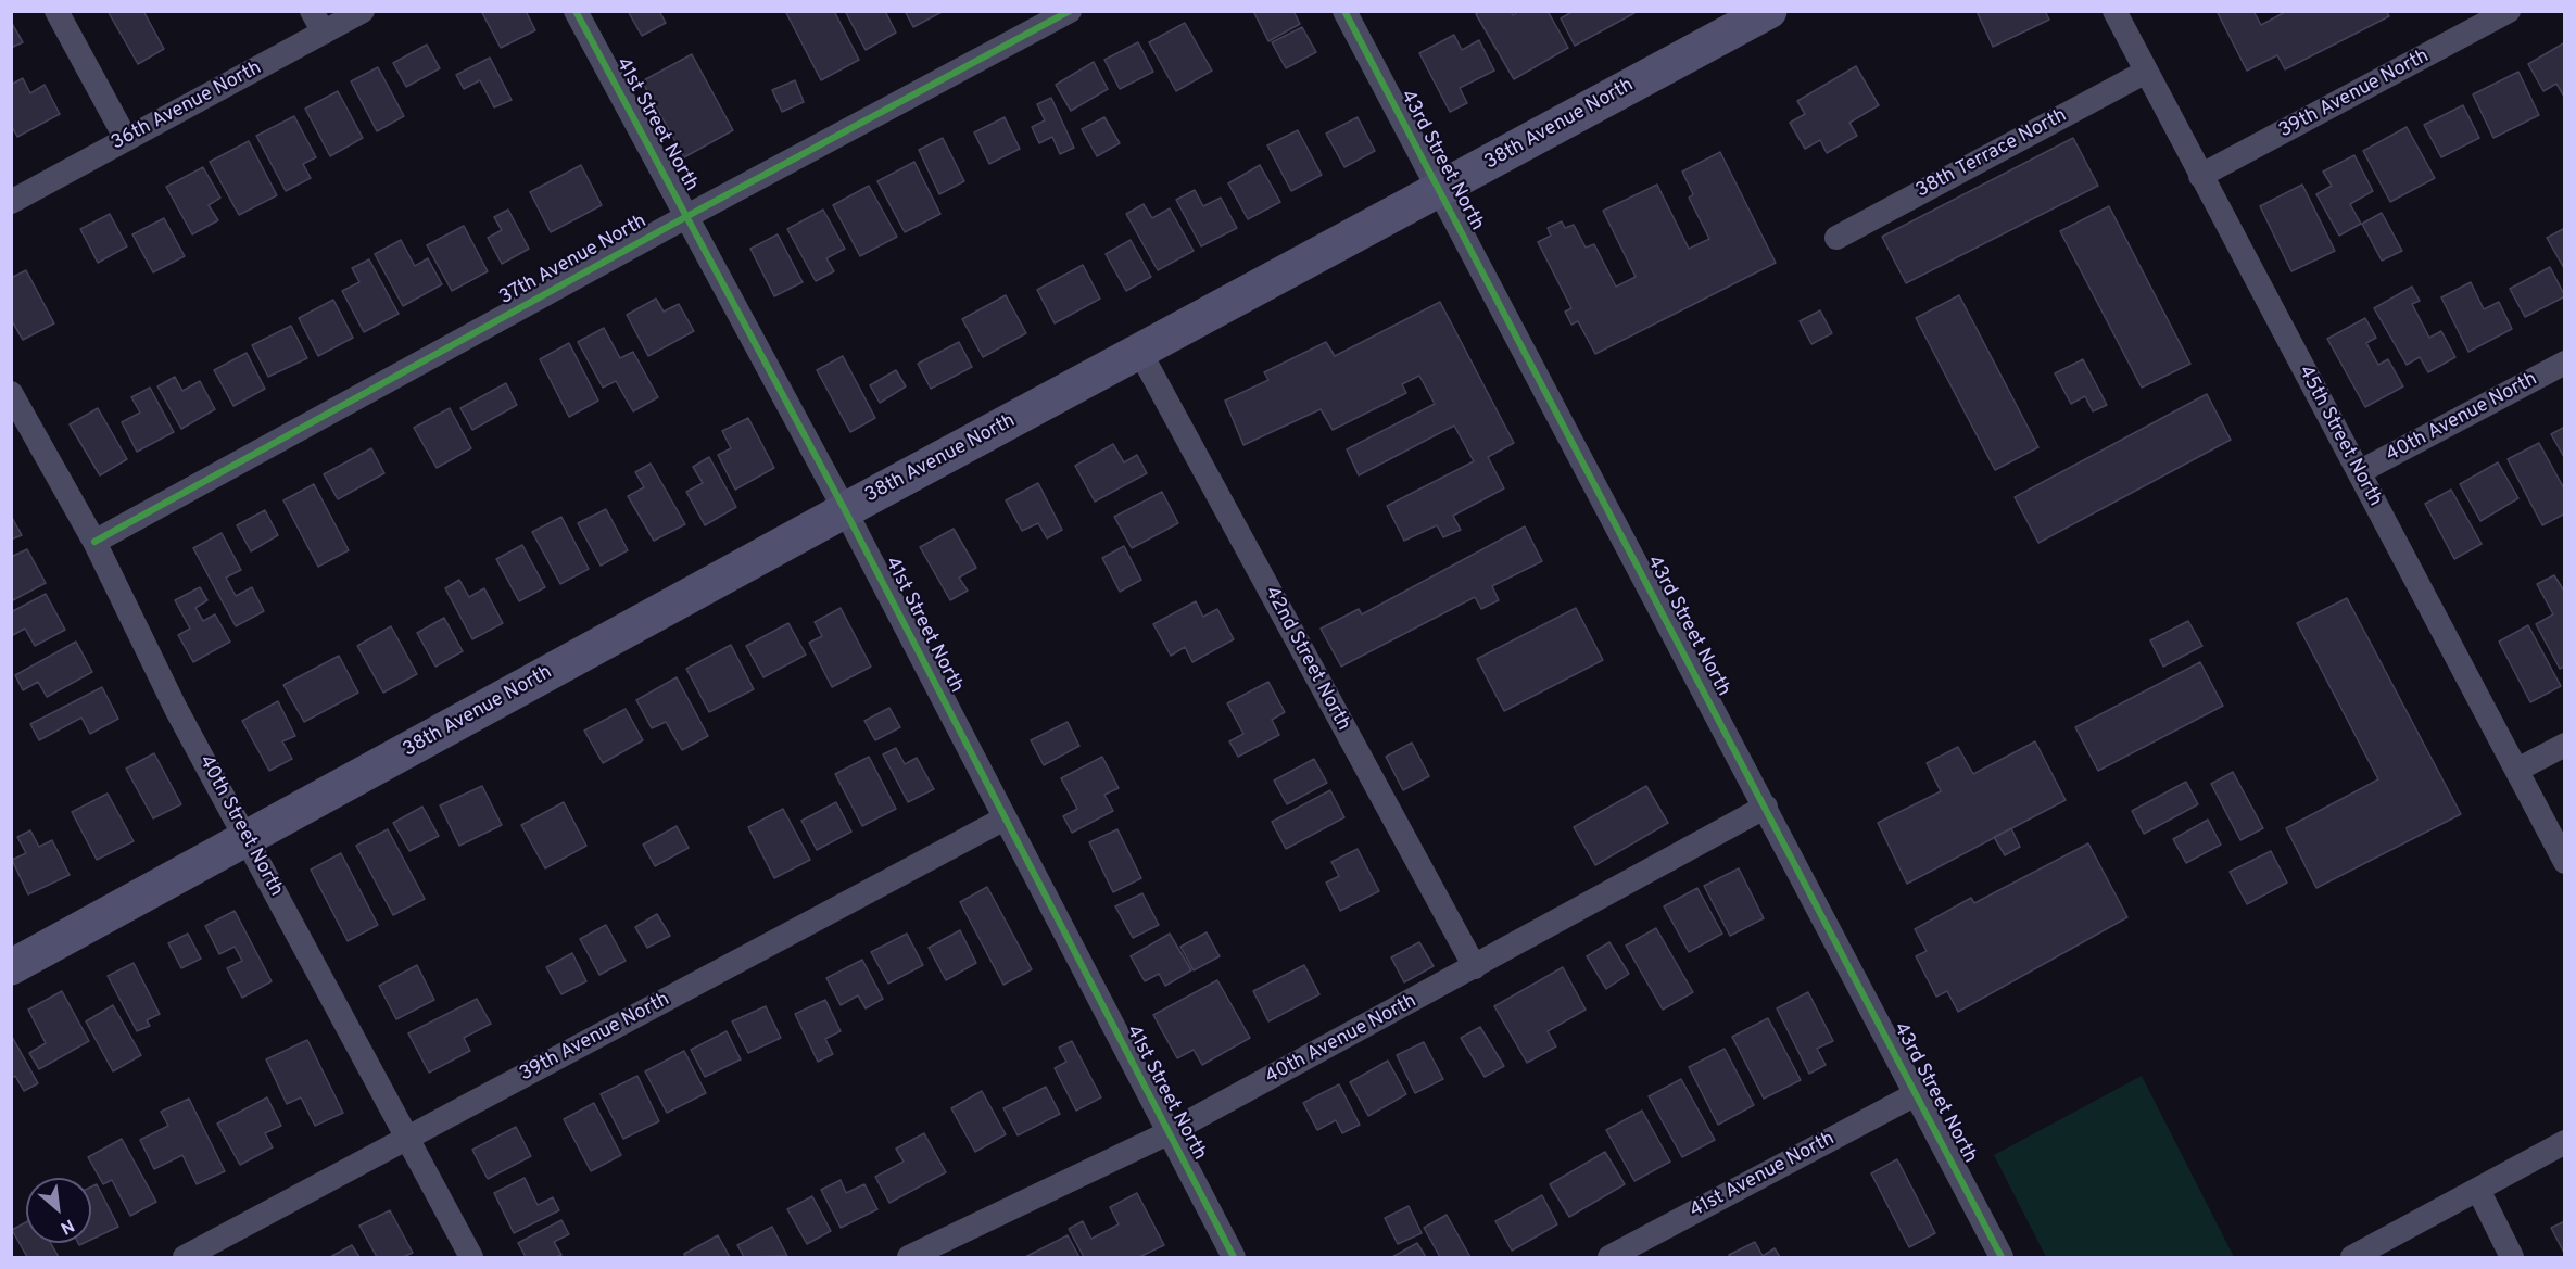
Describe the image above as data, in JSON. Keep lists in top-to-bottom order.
{
  "streets": {
    "main road": ["38th Avenue North"],
    "street": [
      "39th Avenue North",
      "36th Avenue North",
      "41st Street North",
      "38th Terrace North",
      "43rd Street North",
      "37th Avenue North",
      "40th Avenue North",
      "45th Street North",
      "42nd Street North",
      "40th Street North",
      "41st Avenue North"
    ]
  },
  "crossings": [
    ["39th Avenue North", "41st Street North"],
    ["39th Avenue North", "45th Street North"],
    ["39th Avenue North", "40th Street North"],
    ["41st Street North", "38th Avenue North"],
    ["41st Street North", "37th Avenue North"],
    ["41st Street North", "40th Avenue North"],
    ["38th Avenue North", "43rd Street North"],
    ["38th Avenue North", "42nd Street North"],
    ["38th Avenue North", "40th Street North"],
    ["38th Terrace North", "45th Street North"],
    ["43rd Street North", "40th Avenue North"],
    ["43rd Street North", "41st Avenue North"],
    ["37th Avenue North", "40th Street North"],
    ["40th Avenue North", "45th Street North"],
    ["40th Avenue North", "42nd Street North"]
  ],
  "north": "bottom right"
}
